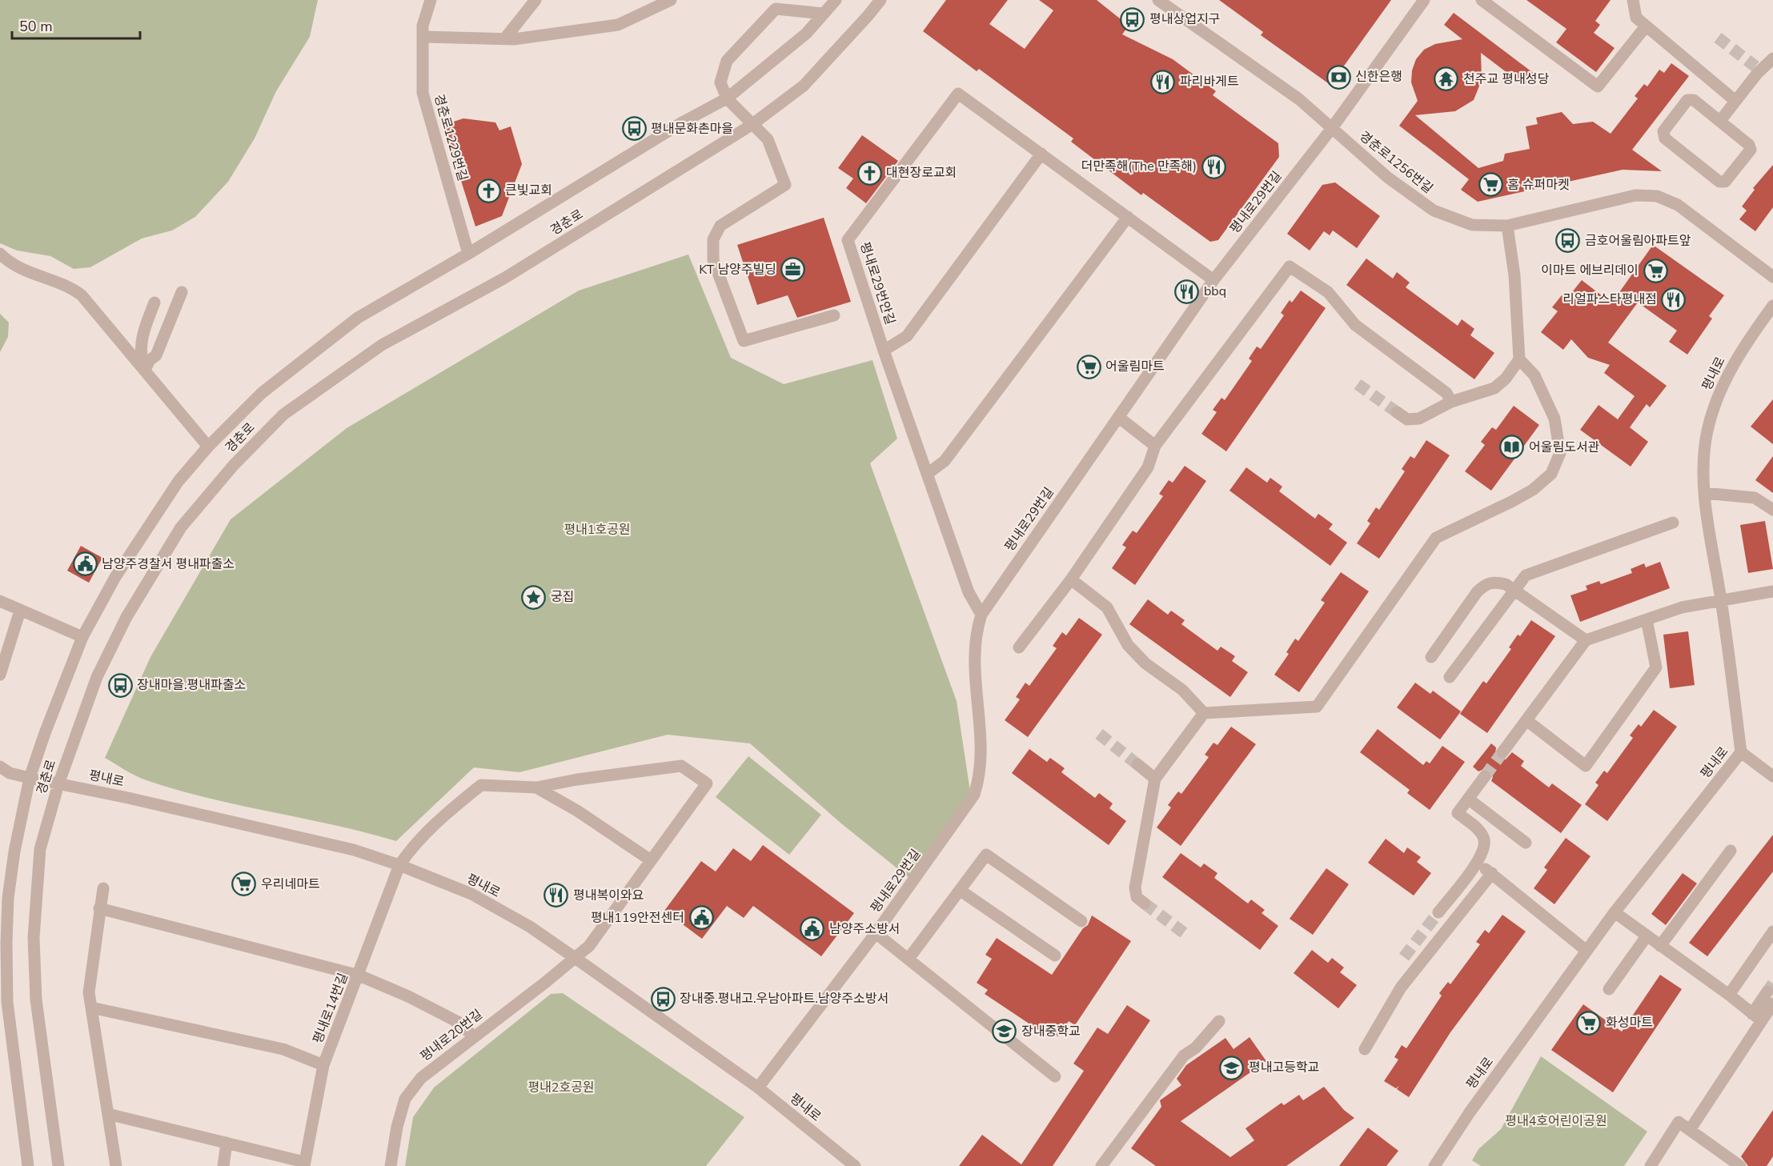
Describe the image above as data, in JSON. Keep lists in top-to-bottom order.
{
  "streets": {
    "street": [
      "경춘로1229번길",
      "경춘로1256번길",
      "평내로29번길",
      "경춘로",
      "평내로29번안길",
      "평내로",
      "평내로14번길",
      "평내로20번길"
    ]
  },
  "crossings": [
    ["경춘로1229번길", "경춘로"],
    ["경춘로1256번길", "평내로29번길"],
    ["평내로29번길", "평내로29번안길"],
    ["평내로29번길", "평내로"],
    ["경춘로", "평내로"],
    ["평내로", "평내로14번길"],
    ["평내로", "평내로20번길"],
    ["평내로14번길", "평내로20번길"]
  ],
  "parks": ["평내1호공원", "평내2호공원", "평내4호어린이공원"],
  "places": {
    "bus stop": [
      "평내상업지구",
      "평내문화촌마을",
      "금호어울림아파트앞",
      "장내마을.평내파출소",
      "장내중.평내고.우남아파트.남양주소방서"
    ],
    "bank": ["신한은행"],
    "temple": ["천주교 평내성당"],
    "restaurant": [
      "파리바게트",
      "더만족해(The 만족해)",
      "bbq",
      "리얼파스타평내점",
      "평내복이와요"
    ],
    "church": ["대현장로교회", "큰빛교회"],
    "supermarket": [
      "홈 슈퍼마켓",
      "이마트 에브리데이",
      "어울림마트",
      "우리네마트",
      "화성마트"
    ],
    "office": ["KT 남양주빌딩"],
    "library": ["어울림도서관"],
    "public building": ["남양주경찰서 평내파출소", "평내119안전센터", "남양주소방서"],
    "place": ["궁집"],
    "school or university": ["장내중학교", "평내고등학교"]
  },
  "scale_bar": "50 m"
}
